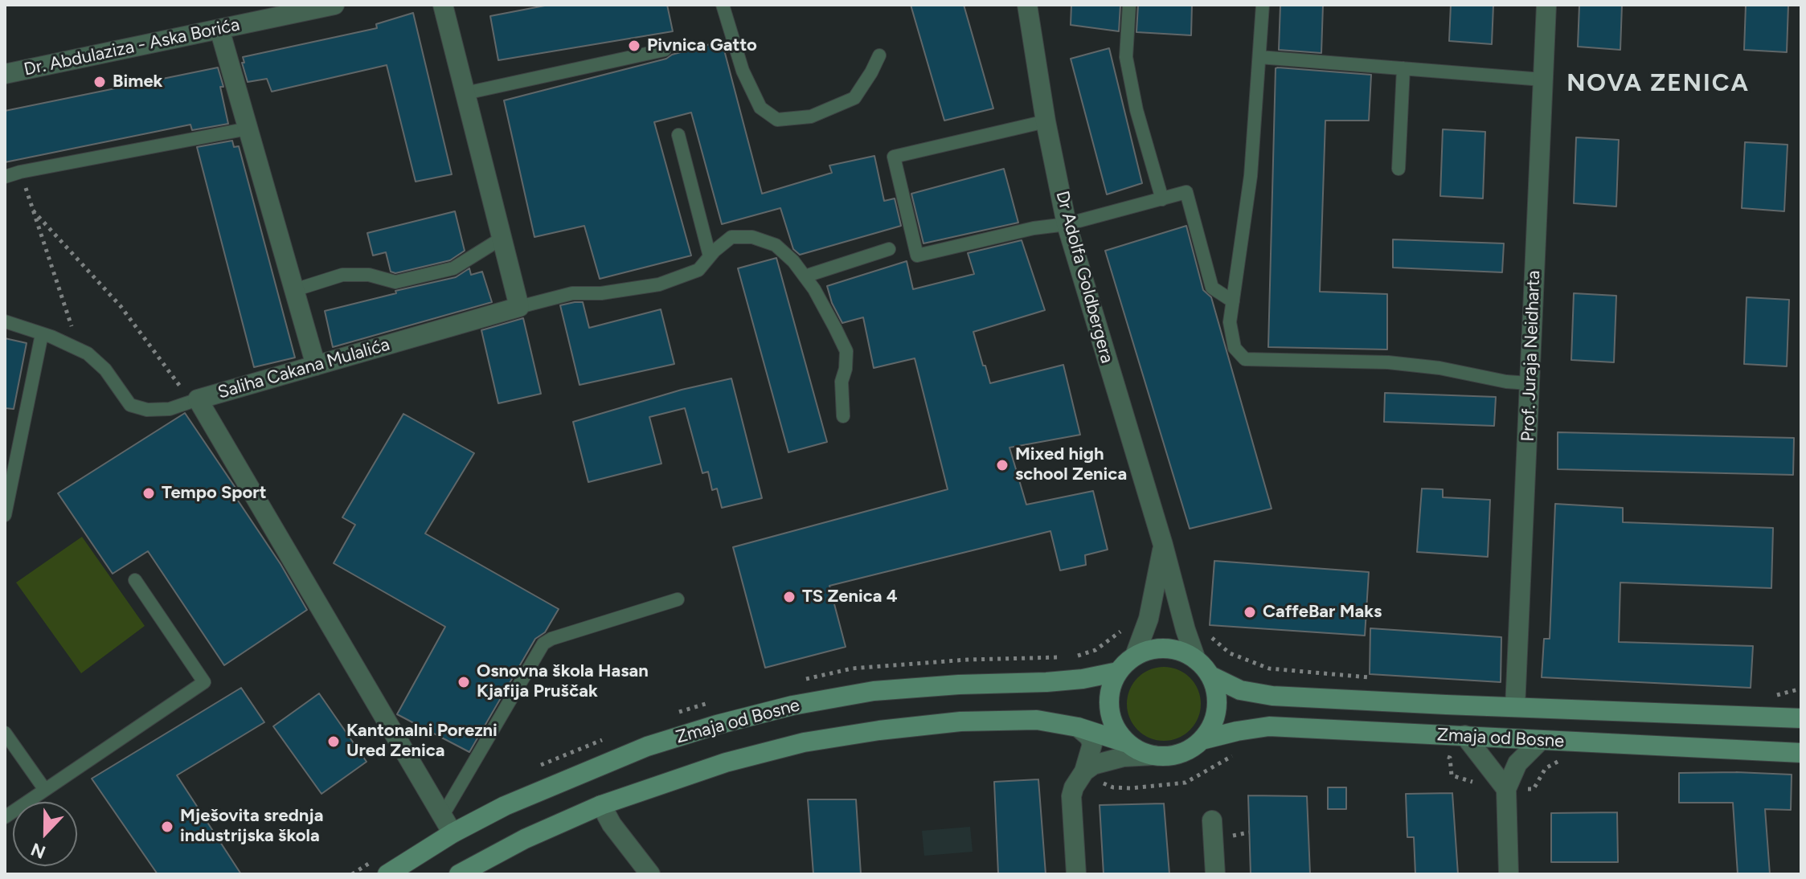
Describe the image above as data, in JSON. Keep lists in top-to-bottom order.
{
  "streets": {
    "main road": ["Zmaja od Bosne"],
    "street": [
      "Dr. Abdulaziza - Aska Borića",
      "Dr Adolfa Goldbergera",
      "Prof. Juraja Neidharta",
      "Saliha Cakana Mulalića"
    ]
  },
  "crossings": [
    ["Dr Adolfa Goldbergera", "Zmaja od Bosne"],
    ["Prof. Juraja Neidharta", "Zmaja od Bosne"],
    ["Saliha Cakana Mulalića", "Zmaja od Bosne"]
  ],
  "districts": ["NOVA ZENICA"],
  "places": [
    "Pivnica Gatto",
    "Bimek",
    "Mixed high school Zenica",
    "Tempo Sport",
    "TS Zenica 4",
    "CaffeBar Maks",
    "Osnovna škola Hasan Kjafija Pruščak",
    "Kantonalni Porezni Ured Zenica",
    "Mješovita srednja industrijska škola"
  ],
  "north": "bottom"
}
